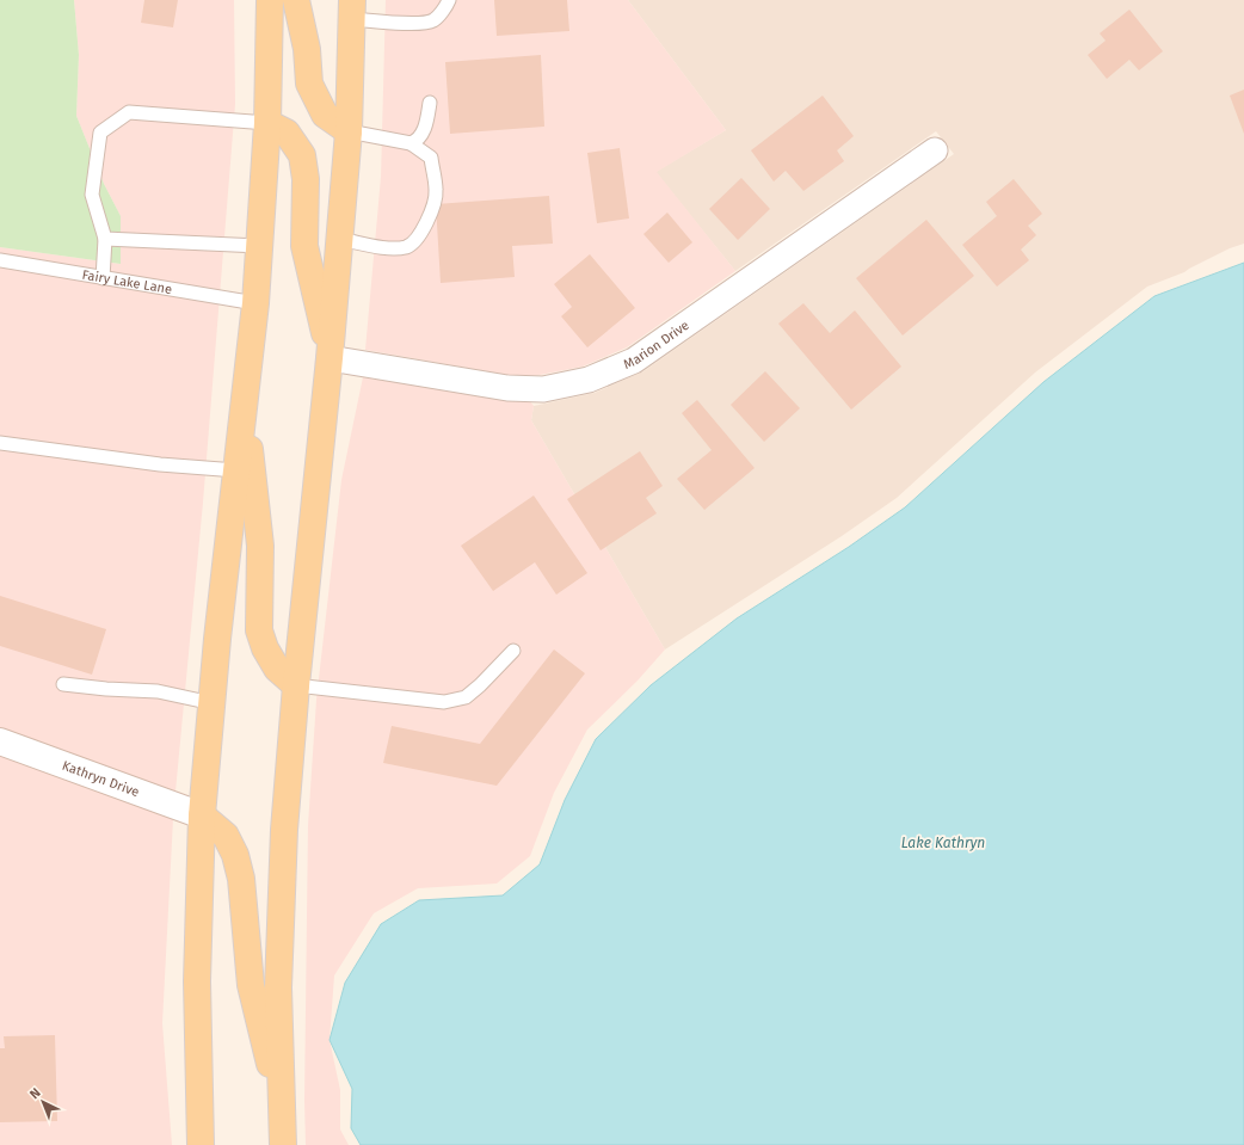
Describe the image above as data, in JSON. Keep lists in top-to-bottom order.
{
  "streets": {
    "street": ["Marion Drive", "Kathryn Drive"],
    "lane": ["Fairy Lake Lane"]
  },
  "water": ["Lake Kathryn"],
  "north": "top left"
}
